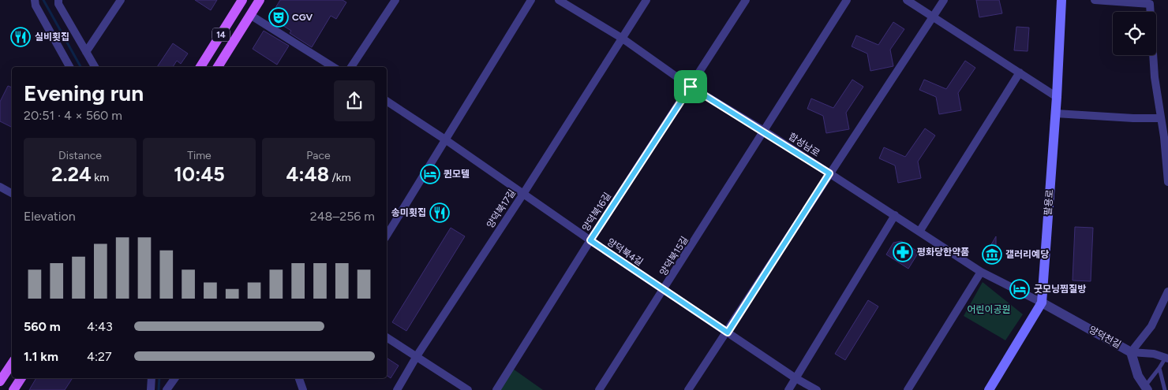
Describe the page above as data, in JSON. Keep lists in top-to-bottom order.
{
  "streets": {
    "main road": ["14", "팔용로"],
    "street": [
      "합성남로",
      "양덕북17길",
      "양덕북16길",
      "양덕북4길",
      "양덕북15길",
      "양덕천길"
    ]
  },
  "crossings": [
    ["합성남로", "팔용로"],
    ["합성남로", "양덕북17길"],
    ["합성남로", "양덕북16길"],
    ["합성남로", "양덕북15길"],
    ["합성남로", "양덕천길"],
    ["팔용로", "양덕천길"],
    ["양덕북17길", "양덕북4길"],
    ["양덕북16길", "양덕북4길"],
    ["양덕북4길", "양덕북15길"]
  ],
  "parks": ["어린이공원"],
  "places": {
    "theatre": ["CGV"],
    "restaurant": ["실비횟집", "송미횟집"],
    "hotel": ["퀸모텔", "굿모닝찜질방"],
    "pharmacy": ["평화당한약품"],
    "museum": ["갤러리예당"]
  },
  "page": {
    "heading": ["Evening run", "20:51 · 4 × 560 m"],
    "stats": [
      ["Distance", "2.24 km"],
      ["Time", "10:45"],
      ["Pace", "4:48 /km"]
    ],
    "chart": ["Elevation", "248–256 m"],
    "list": [
      {
        "name": "560 m",
        "note": "4:43"
      },
      {
        "name": "1.1 km",
        "note": "4:27"
      }
    ]
  }
}
